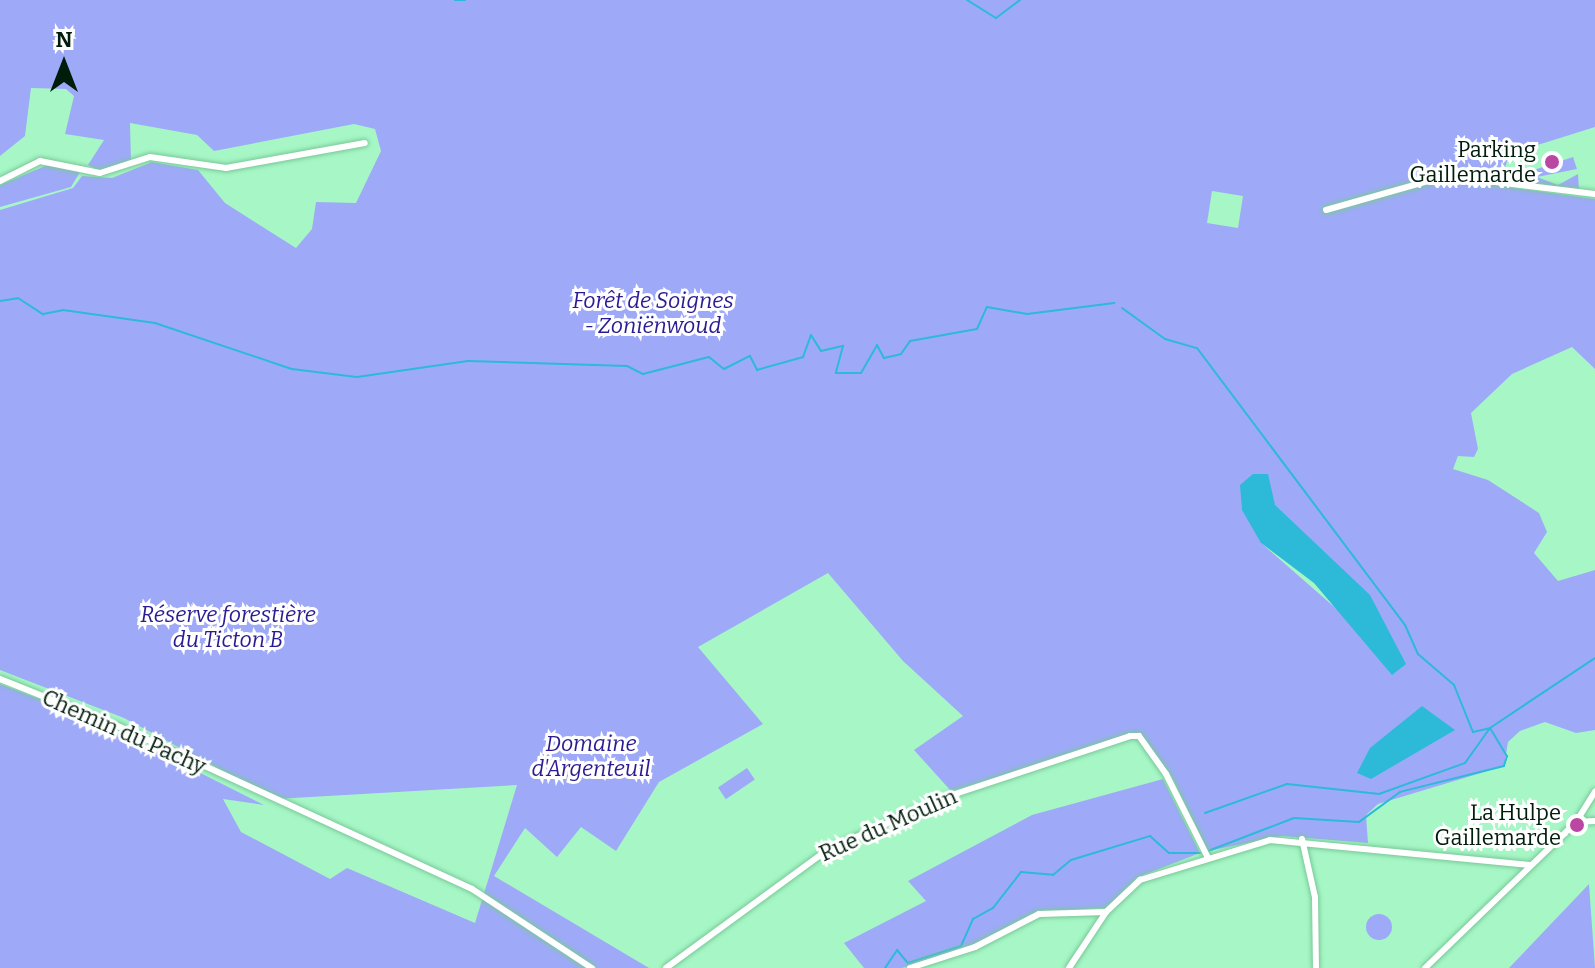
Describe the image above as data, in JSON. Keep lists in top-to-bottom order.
{
  "streets": {
    "street": ["Chemin du Pachy", "Rue du Moulin"]
  },
  "parks": ["Forêt de Soignes - Zoniënwoud", "Réserve forestière du Ticton B", "Domaine d'Argenteuil"],
  "places": ["Parking Gaillemarde", "La Hulpe Gaillemarde"],
  "north": "top"
}
